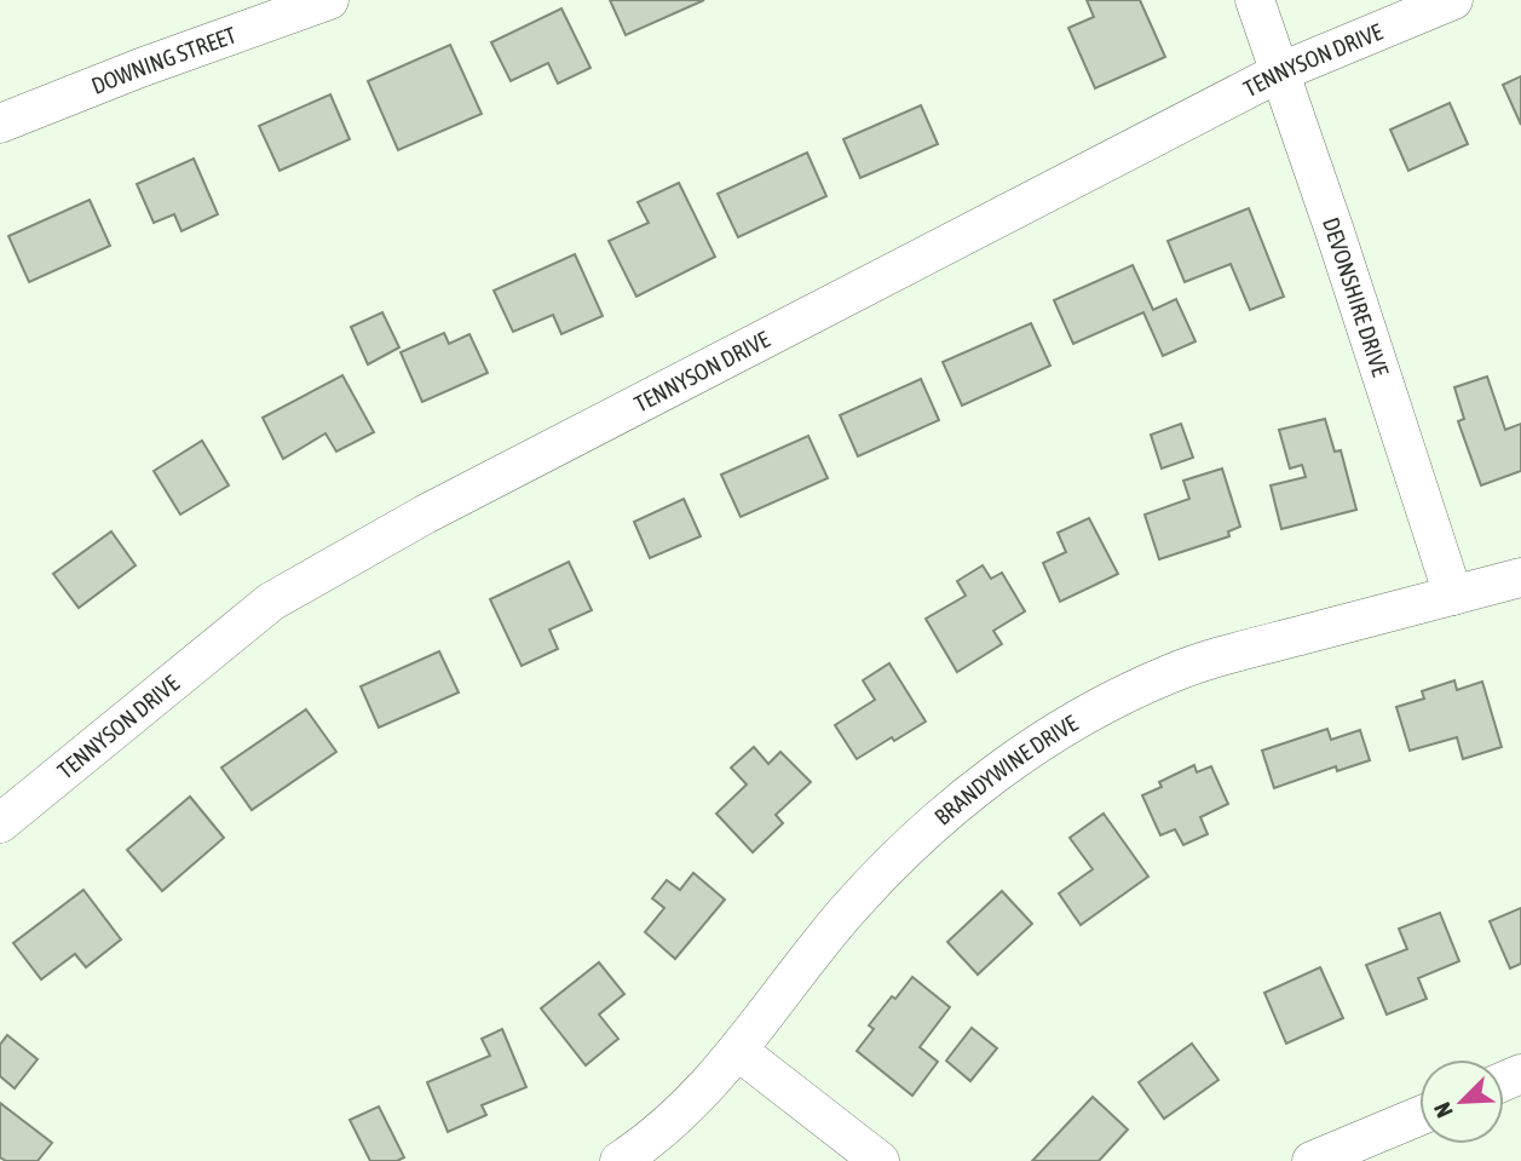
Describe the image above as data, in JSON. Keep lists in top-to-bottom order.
{
  "streets": {
    "street": [
      "DOWNING STREET",
      "TENNYSON DRIVE",
      "DEVONSHIRE DRIVE",
      "BRANDYWINE DRIVE"
    ]
  },
  "crossings": [
    ["TENNYSON DRIVE", "DEVONSHIRE DRIVE"],
    ["DEVONSHIRE DRIVE", "BRANDYWINE DRIVE"]
  ],
  "north": "bottom left"
}
